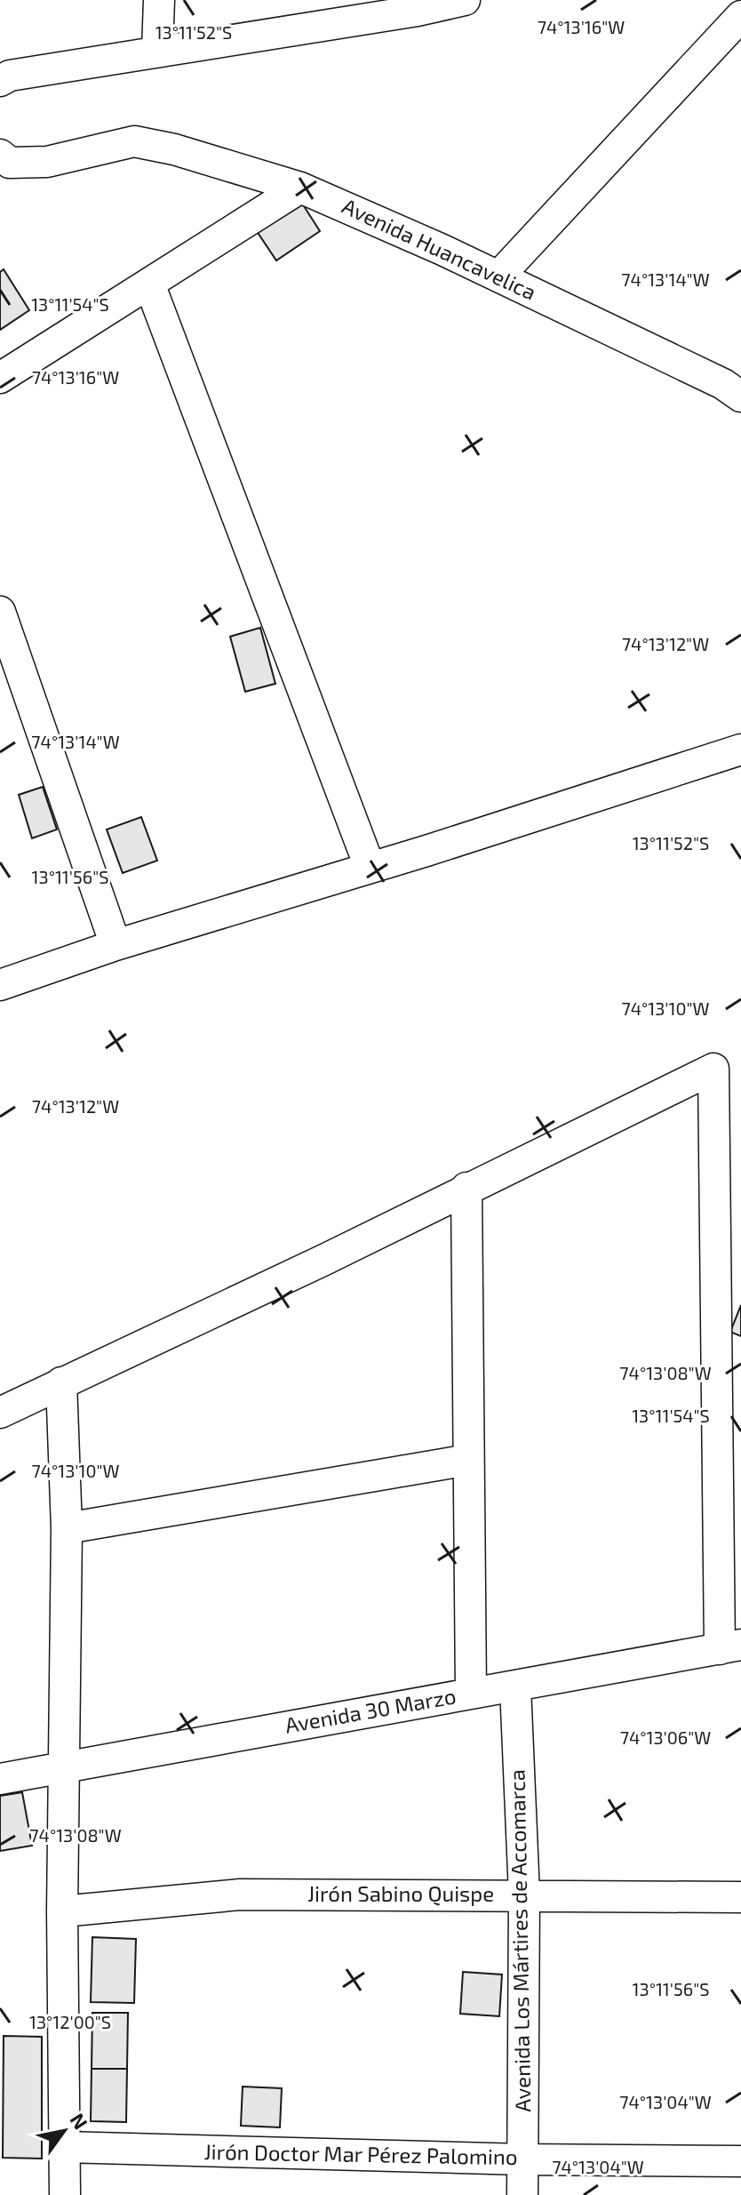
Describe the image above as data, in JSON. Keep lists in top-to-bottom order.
{
  "streets": {
    "street": [
      "Avenida Huancavelica",
      "Avenida 30 Marzo",
      "Jirón Sabino Quispe",
      "Avenida Los Mártires de Accomarca",
      "Jirón Doctor Mar Pérez Palomino"
    ]
  },
  "crossings": [
    ["Avenida 30 Marzo", "Avenida Los Mártires de Accomarca"],
    ["Jirón Sabino Quispe", "Avenida Los Mártires de Accomarca"],
    ["Avenida Los Mártires de Accomarca", "Jirón Doctor Mar Pérez Palomino"]
  ],
  "north": "top right",
  "coordinates": [
    "74°13'16\"W",
    "13°11'52\"S",
    "74°13'14\"W",
    "13°11'54\"S",
    "74°13'12\"W",
    "13°11'56\"S",
    "74°13'10\"W",
    "74°13'08\"W",
    "74°13'06\"W",
    "13°12'00\"S",
    "74°13'04\"W"
  ]
}
